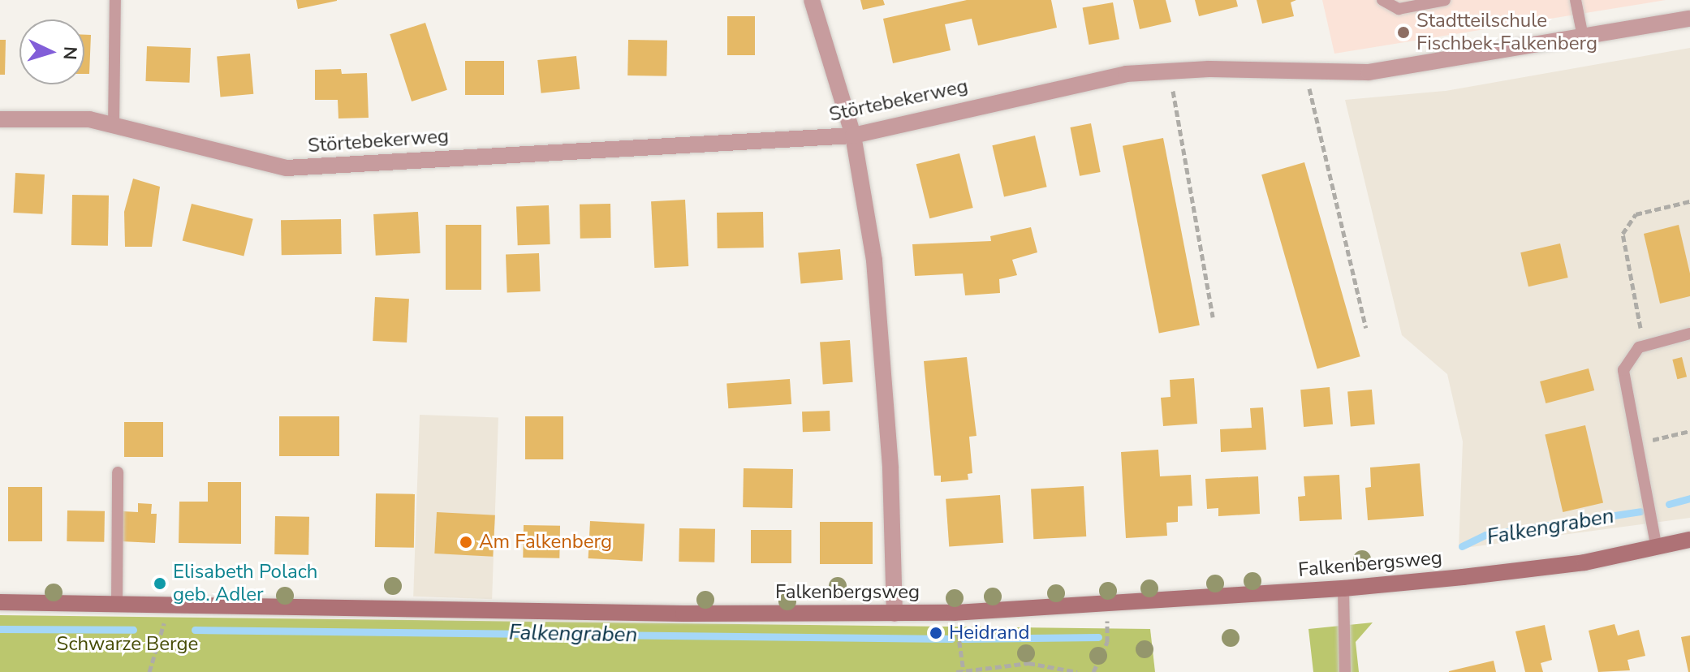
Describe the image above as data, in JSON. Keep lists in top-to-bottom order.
{
  "streets": {
    "street": ["Störtebekerweg", "Falkenbergsweg"]
  },
  "water": ["Falkengraben"],
  "parks": ["Schwarze Berge"],
  "places": [
    "Stadtteilschule Fischbek-Falkenberg",
    "Am Falkenberg",
    "Elisabeth Polach geb. Adler",
    "Heidrand"
  ],
  "north": "right"
}
